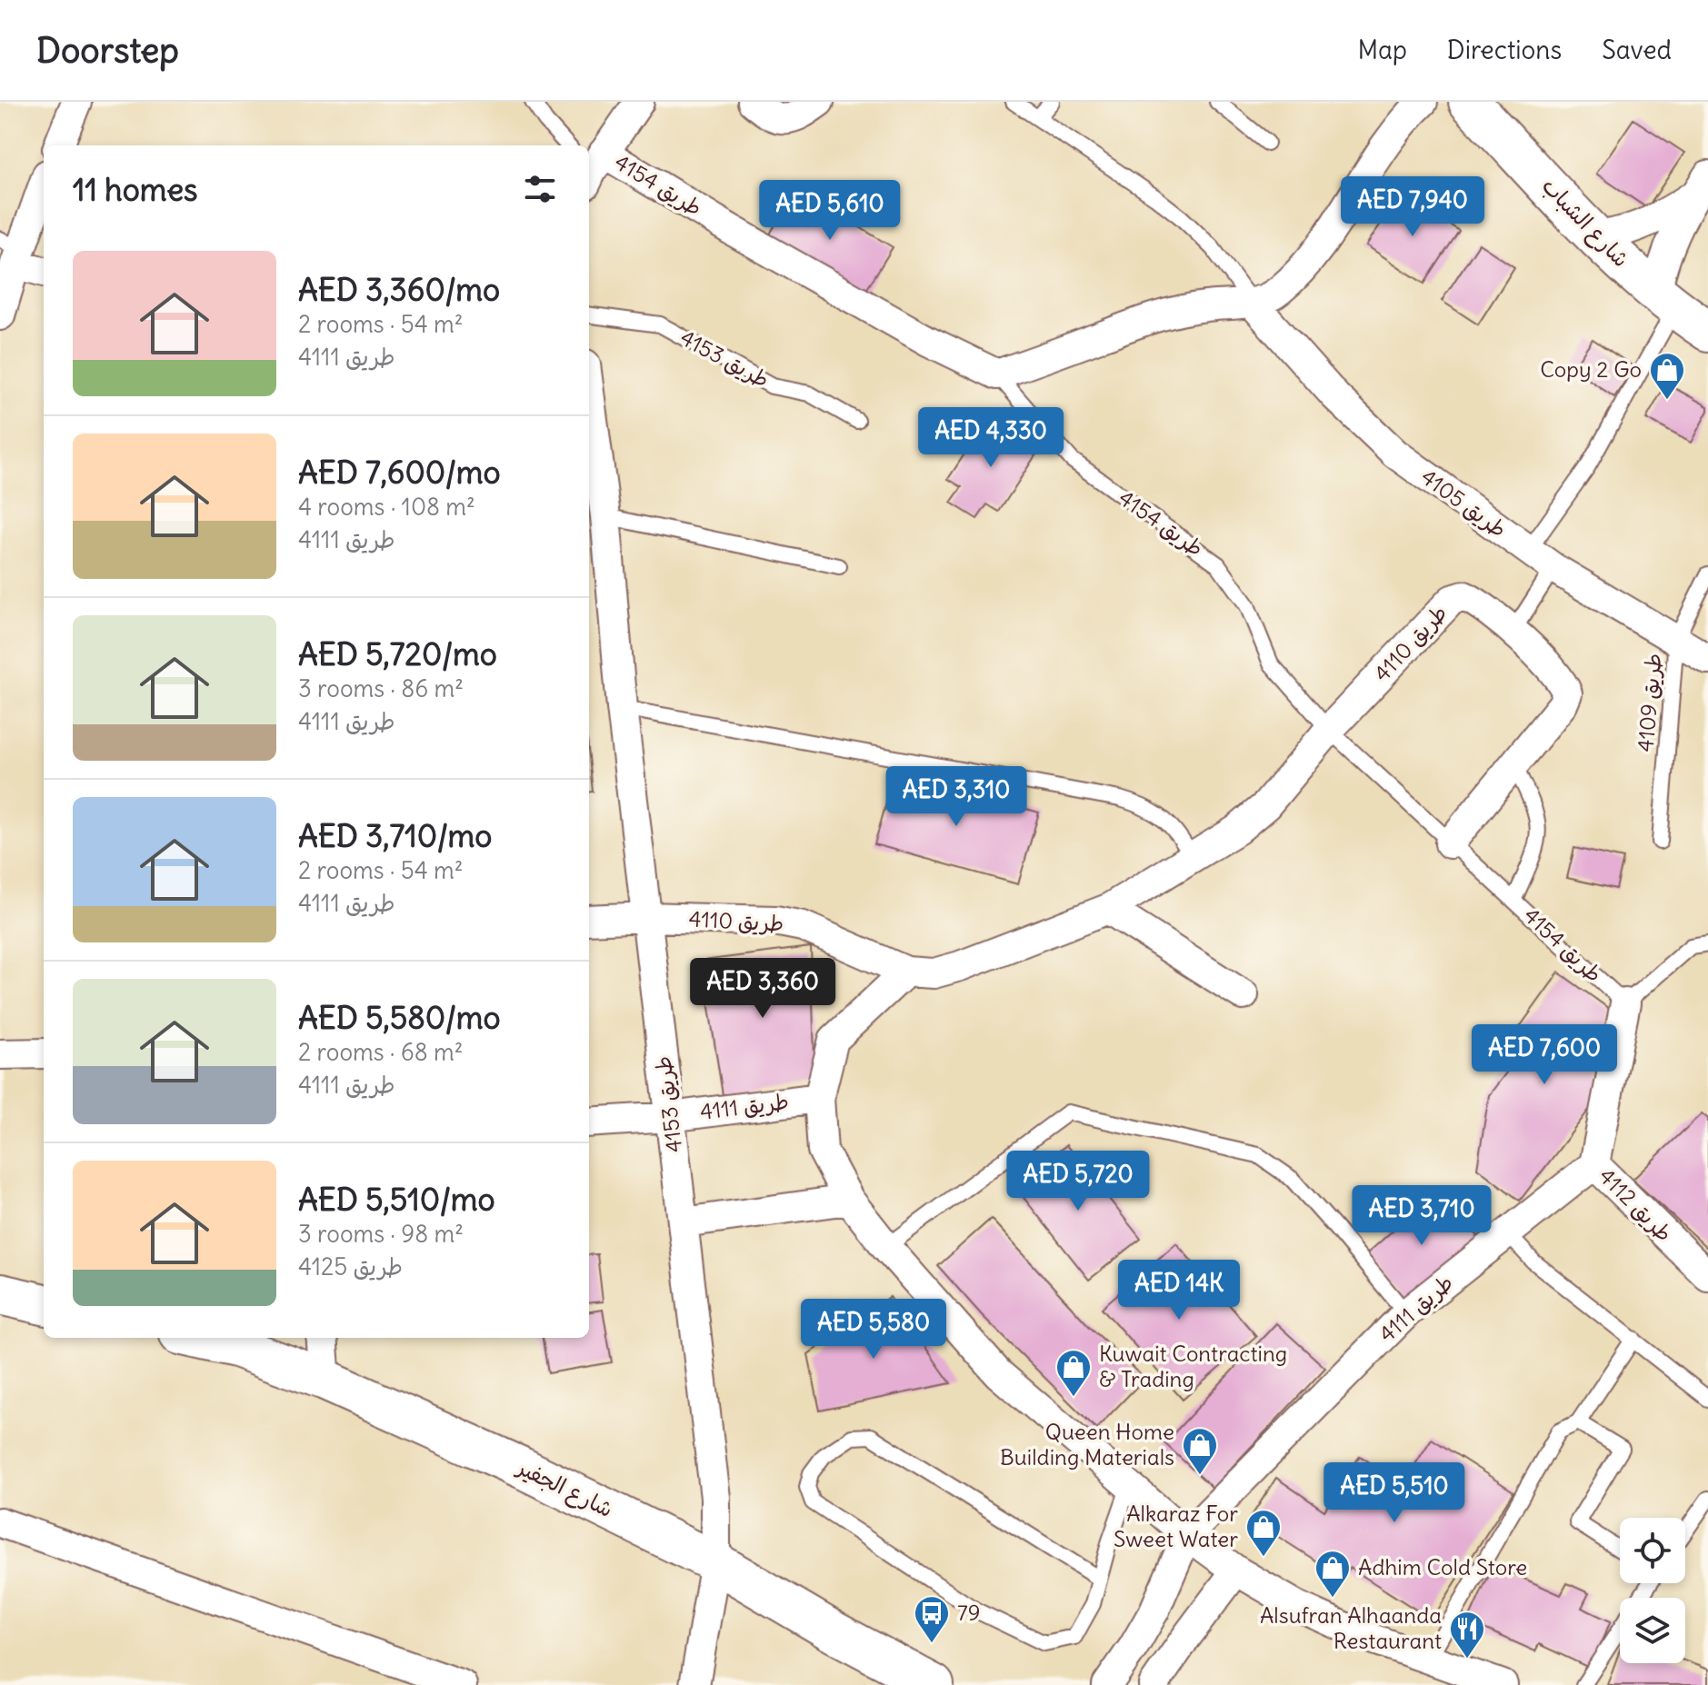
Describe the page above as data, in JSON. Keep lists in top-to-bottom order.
{
  "streets": {
    "street": [
      "طريق 4154",
      "شارع الشباب",
      "طريق 4153",
      "طريق 4105",
      "طريق 4110",
      "طريق 4111",
      "طريق 4112",
      "شارع الجفير"
    ],
    "lane": ["طريق 4109"]
  },
  "crossings": [
    ["طريق 4154", "طريق 4110"],
    ["طريق 4153", "طريق 4110"],
    ["طريق 4153", "طريق 4111"],
    ["طريق 4153", "شارع الجفير"],
    ["طريق 4105", "طريق 4109"],
    ["طريق 4110", "طريق 4111"],
    ["طريق 4111", "طريق 4112"]
  ],
  "places": {
    "shop": [
      "Copy 2 Go",
      "Kuwait Contracting & Trading",
      "Queen Home Building Materials",
      "Alkaraz For Sweet Water",
      "Adhim Cold Store"
    ],
    "bus stop": ["79"],
    "restaurant": ["Alsufran Alhaanda Restaurant"]
  },
  "page": {
    "header": "Doorstep",
    "nav": ["Map", "Directions", "Saved"],
    "heading": "11 homes",
    "price": [
      "AED 7,940",
      "AED 5,610",
      "AED 4,330",
      "AED 3,310",
      "AED 3,360",
      "AED 7,600",
      "AED 5,720",
      "AED 3,710",
      "AED 14K",
      "AED 5,580",
      "AED 5,510"
    ],
    "list": [
      {
        "name": "AED 3,360/mo",
        "note": "2 rooms · 54 m² · طريق 4111"
      },
      {
        "name": "AED 7,600/mo",
        "note": "4 rooms · 108 m² · طريق 4111"
      },
      {
        "name": "AED 5,720/mo",
        "note": "3 rooms · 86 m² · طريق 4111"
      },
      {
        "name": "AED 3,710/mo",
        "note": "2 rooms · 54 m² · طريق 4111"
      },
      {
        "name": "AED 5,580/mo",
        "note": "2 rooms · 68 m² · طريق 4111"
      },
      {
        "name": "AED 5,510/mo",
        "note": "3 rooms · 98 m² · طريق 4125"
      }
    ]
  }
}
